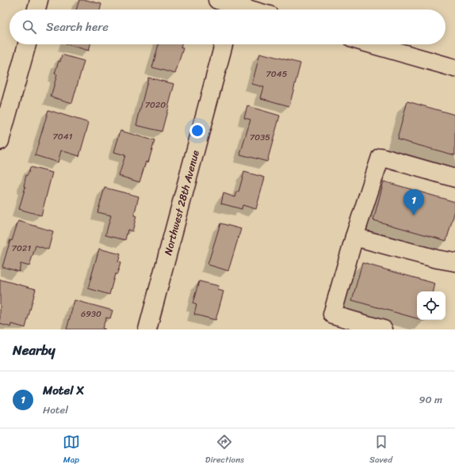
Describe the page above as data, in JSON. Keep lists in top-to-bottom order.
{
  "streets": {
    "street": ["Northwest 28th Avenue"]
  },
  "house_numbers": [
    "7045",
    "7020",
    "7041",
    "7035",
    "7021",
    "6930"
  ],
  "page": {
    "search": "Search here",
    "pins": "1",
    "heading": "Nearby",
    "list": [
      {
        "mark": "1",
        "name": "Motel X",
        "note": "Hotel",
        "value": "90 m"
      }
    ],
    "nav": ["Map", "Directions", "Saved"]
  }
}
